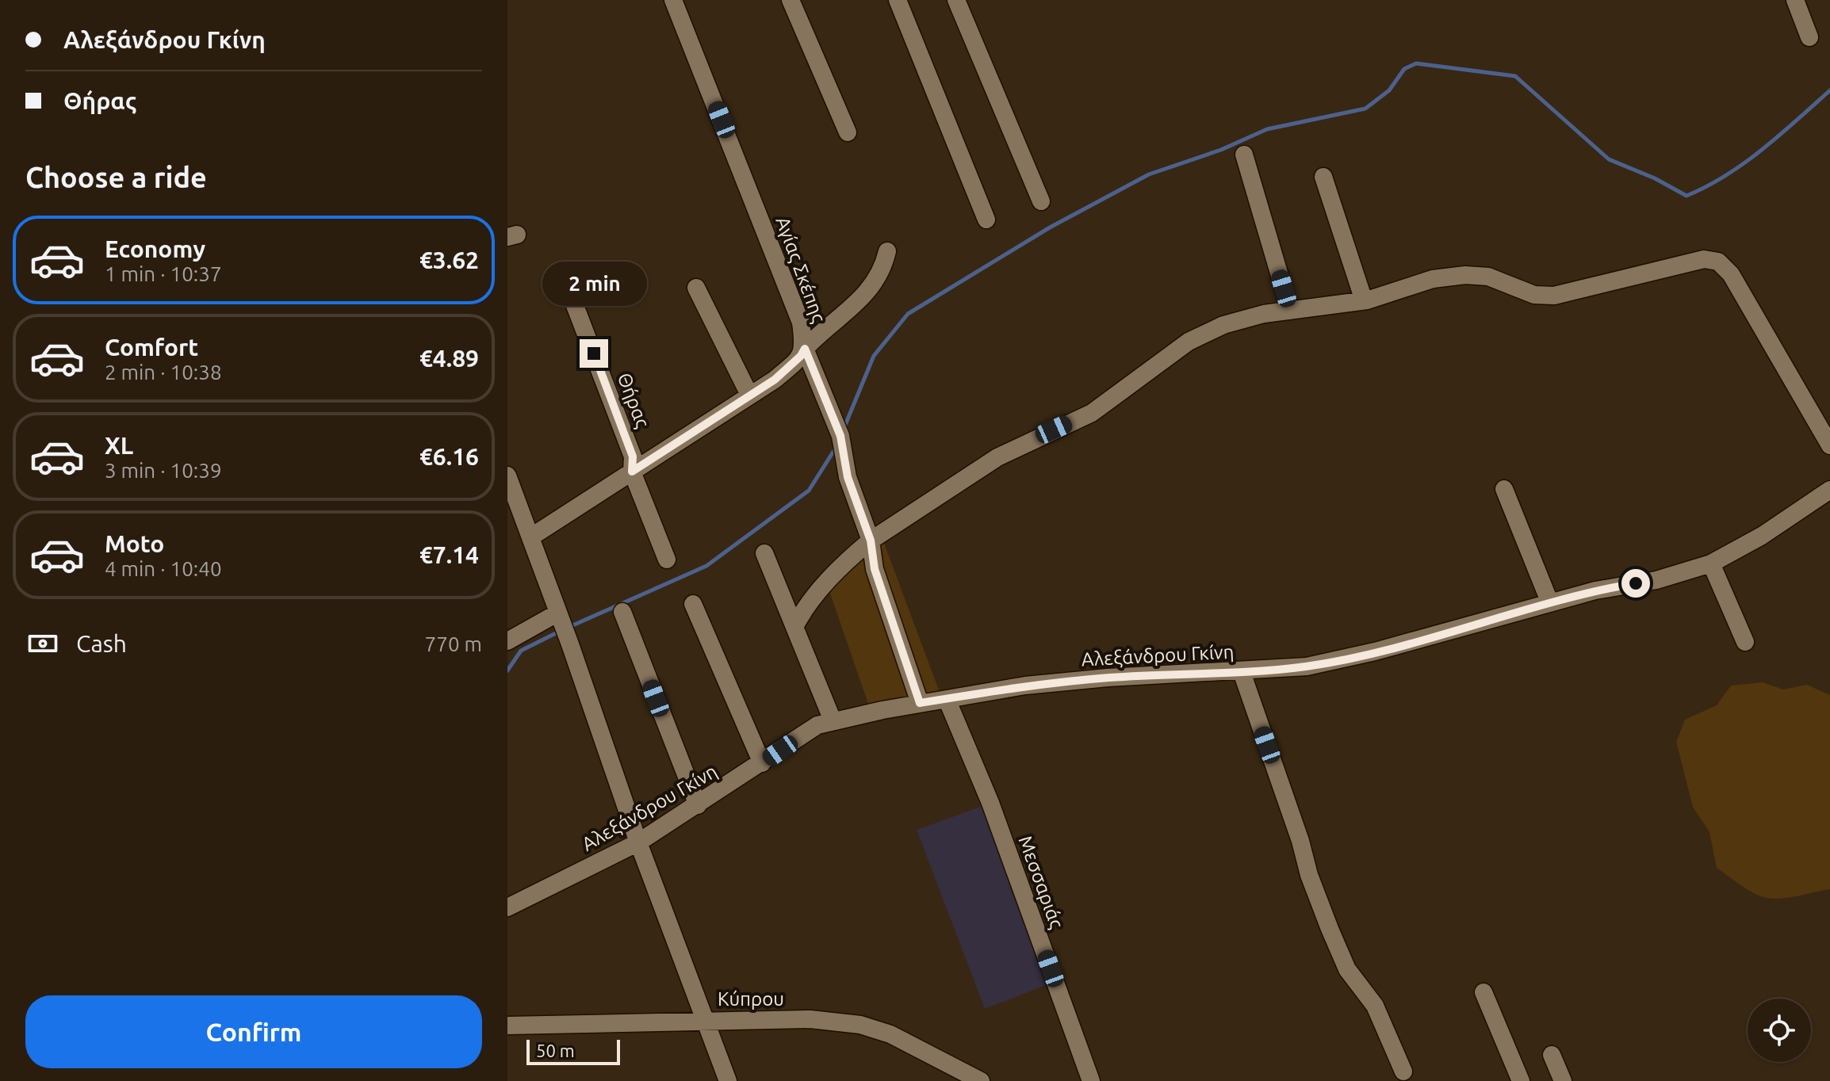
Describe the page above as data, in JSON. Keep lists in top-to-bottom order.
{
  "streets": {
    "street": [
      "Αγίας Σκέπης",
      "Θήρας",
      "Αλεξάνδρου Γκίνη",
      "Μεσσαριάς",
      "Κύπρου"
    ]
  },
  "crossings": [
    ["Αγίας Σκέπης", "Θήρας"],
    ["Αλεξάνδρου Γκίνη", "Μεσσαριάς"]
  ],
  "scale_bar": "50 m",
  "page": {
    "banner": ["Αλεξάνδρου Γκίνη", "Θήρας"],
    "heading": "Choose a ride",
    "list": [
      {
        "name": "Economy",
        "note": "1 min · 10:37",
        "value": "€3.62"
      },
      {
        "name": "Comfort",
        "note": "2 min · 10:38",
        "value": "€4.89"
      },
      {
        "name": "XL",
        "note": "3 min · 10:39",
        "value": "€6.16"
      },
      {
        "name": "Moto",
        "note": "4 min · 10:40",
        "value": "€7.14"
      }
    ],
    "bubble": "2 min",
    "pay": ["Cash", "770 m"],
    "buttons": "Confirm",
    "scale": "50 m"
  }
}
